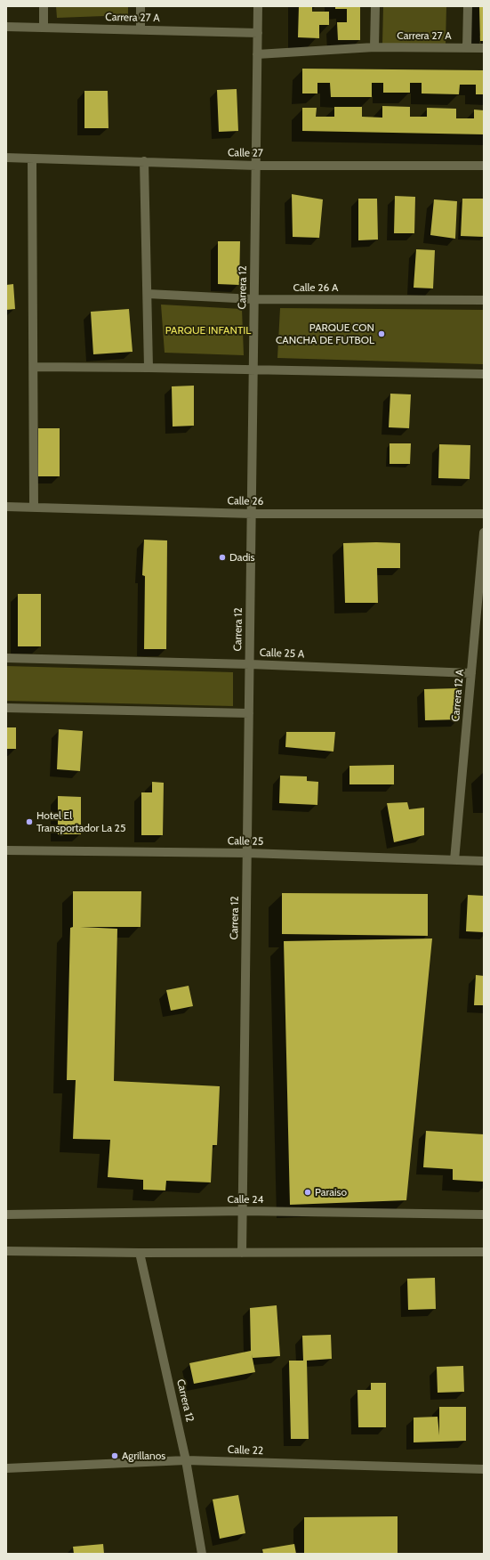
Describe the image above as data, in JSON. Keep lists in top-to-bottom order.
{
  "streets": {
    "street": [
      "Carrera 27 A",
      "Calle 27",
      "Carrera 12",
      "Calle 26 A",
      "Calle 26",
      "Calle 25 A",
      "Carrera 12 A",
      "Calle 25",
      "Calle 24",
      "Calle 22"
    ]
  },
  "crossings": [
    ["Carrera 27 A", "Carrera 12"],
    ["Calle 27", "Carrera 12"],
    ["Carrera 12", "Calle 26 A"],
    ["Carrera 12", "Calle 26"],
    ["Carrera 12", "Calle 25 A"],
    ["Carrera 12", "Calle 25"],
    ["Carrera 12", "Calle 24"],
    ["Carrera 12", "Calle 22"],
    ["Calle 25 A", "Carrera 12 A"],
    ["Carrera 12 A", "Calle 25"]
  ],
  "parks": ["PARQUE INFANTIL"],
  "places": [
    "PARQUE CON CANCHA DE FUTBOL",
    "Dadis",
    "Hotel El Transportador La 25",
    "Paraiso",
    "Agrillanos"
  ]
}
